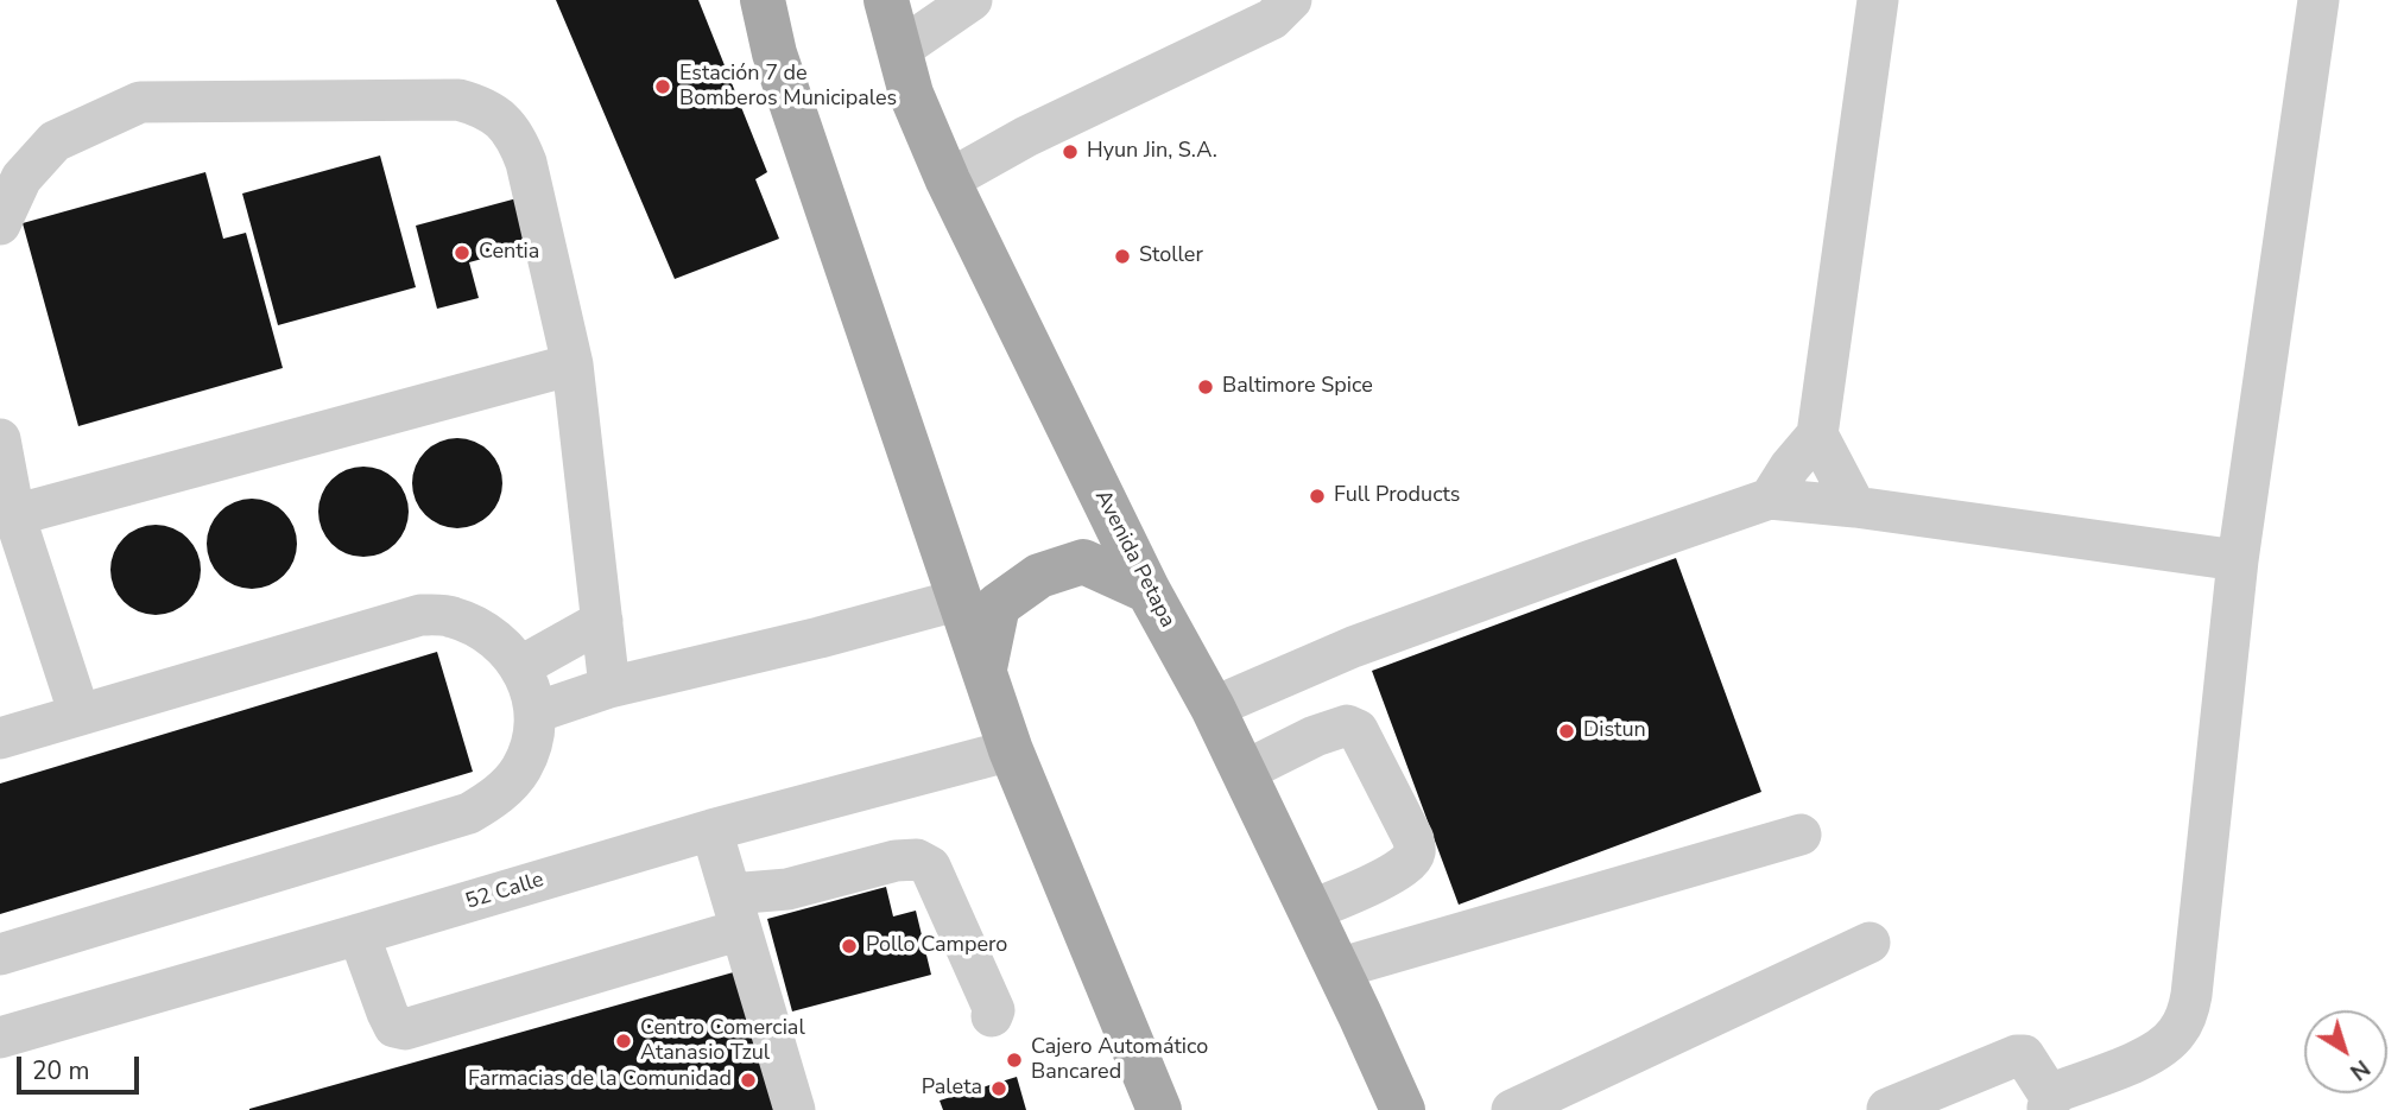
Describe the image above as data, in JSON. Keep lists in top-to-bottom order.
{
  "streets": {
    "main road": ["Avenida Petapa"],
    "lane": ["52 Calle"]
  },
  "places": [
    "Estación 7 de Bomberos Municipales",
    "Hyun Jin, S.A.",
    "Centia",
    "Stoller",
    "Baltimore Spice",
    "Full Products",
    "Distun",
    "Pollo Campero",
    "Centro Comercial Atanasio Tzul",
    "Cajero Automático Bancared",
    "Farmacias de la Comunidad",
    "Paleta"
  ],
  "scale_bar": "20 m",
  "north": "bottom right"
}
